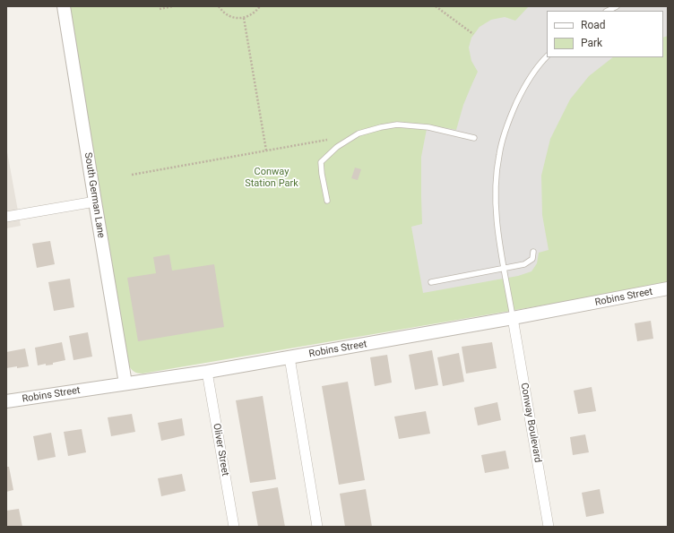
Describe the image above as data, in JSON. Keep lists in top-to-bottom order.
{
  "streets": {
    "street": [
      "South German Lane",
      "Robins Street",
      "Conway Boulevard",
      "Oliver Street"
    ]
  },
  "crossings": [
    ["South German Lane", "Robins Street"],
    ["Robins Street", "Conway Boulevard"],
    ["Robins Street", "Oliver Street"]
  ],
  "parks": ["Conway Station Park"],
  "legend": ["Road", "Park"]
}
